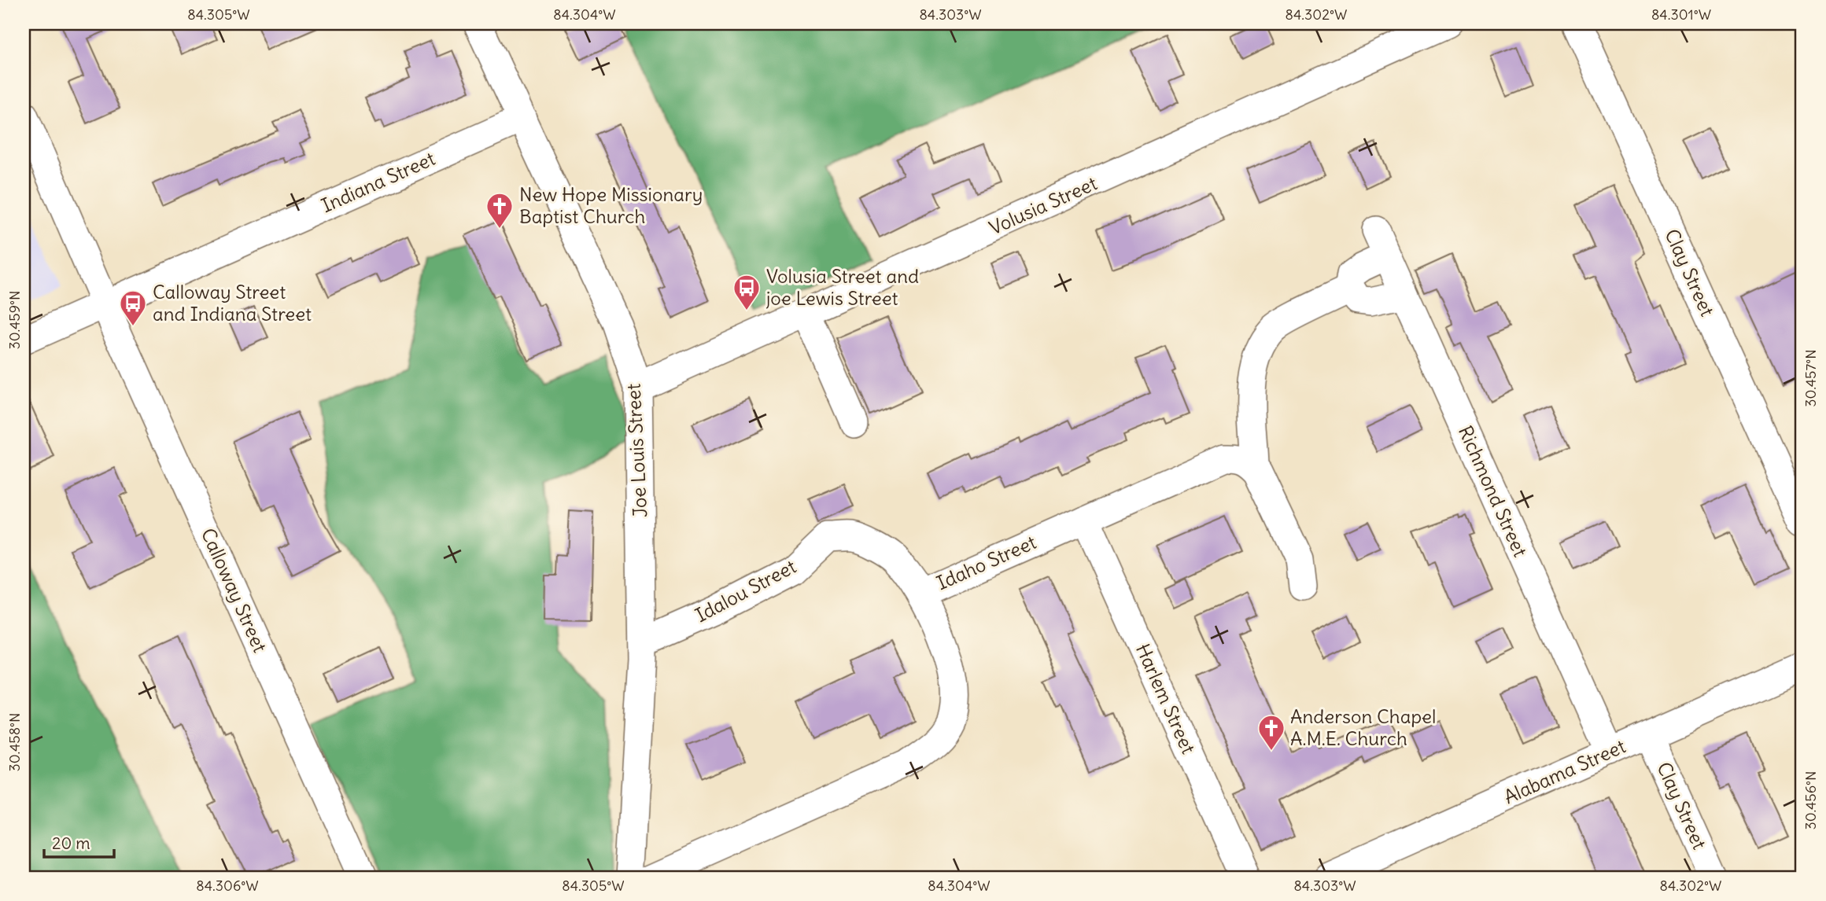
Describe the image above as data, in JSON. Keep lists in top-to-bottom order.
{
  "streets": {
    "street": [
      "Indiana Street",
      "Volusia Street",
      "Clay Street",
      "Joe Louis Street",
      "Richmond Street",
      "Idaho Street",
      "Calloway Street",
      "Idalou Street",
      "Harlem Street",
      "Alabama Street"
    ]
  },
  "crossings": [
    ["Indiana Street", "Joe Louis Street"],
    ["Indiana Street", "Calloway Street"],
    ["Volusia Street", "Joe Louis Street"],
    ["Clay Street", "Alabama Street"],
    ["Joe Louis Street", "Idalou Street"],
    ["Richmond Street", "Alabama Street"],
    ["Idaho Street", "Idalou Street"],
    ["Idaho Street", "Harlem Street"]
  ],
  "places": {
    "church": ["New Hope Missionary Baptist Church", "Anderson Chapel A.M.E. Church"],
    "bus stop": ["Volusia Street and joe Lewis Street", "Calloway Street and Indiana Street"]
  },
  "scale_bar": "20 m",
  "coordinates": [
    "84.305°W",
    "84.304°W",
    "84.303°W",
    "84.302°W",
    "84.301°W",
    "30.459°N",
    "30.457°N",
    "30.458°N",
    "30.456°N",
    "84.306°W"
  ]
}
